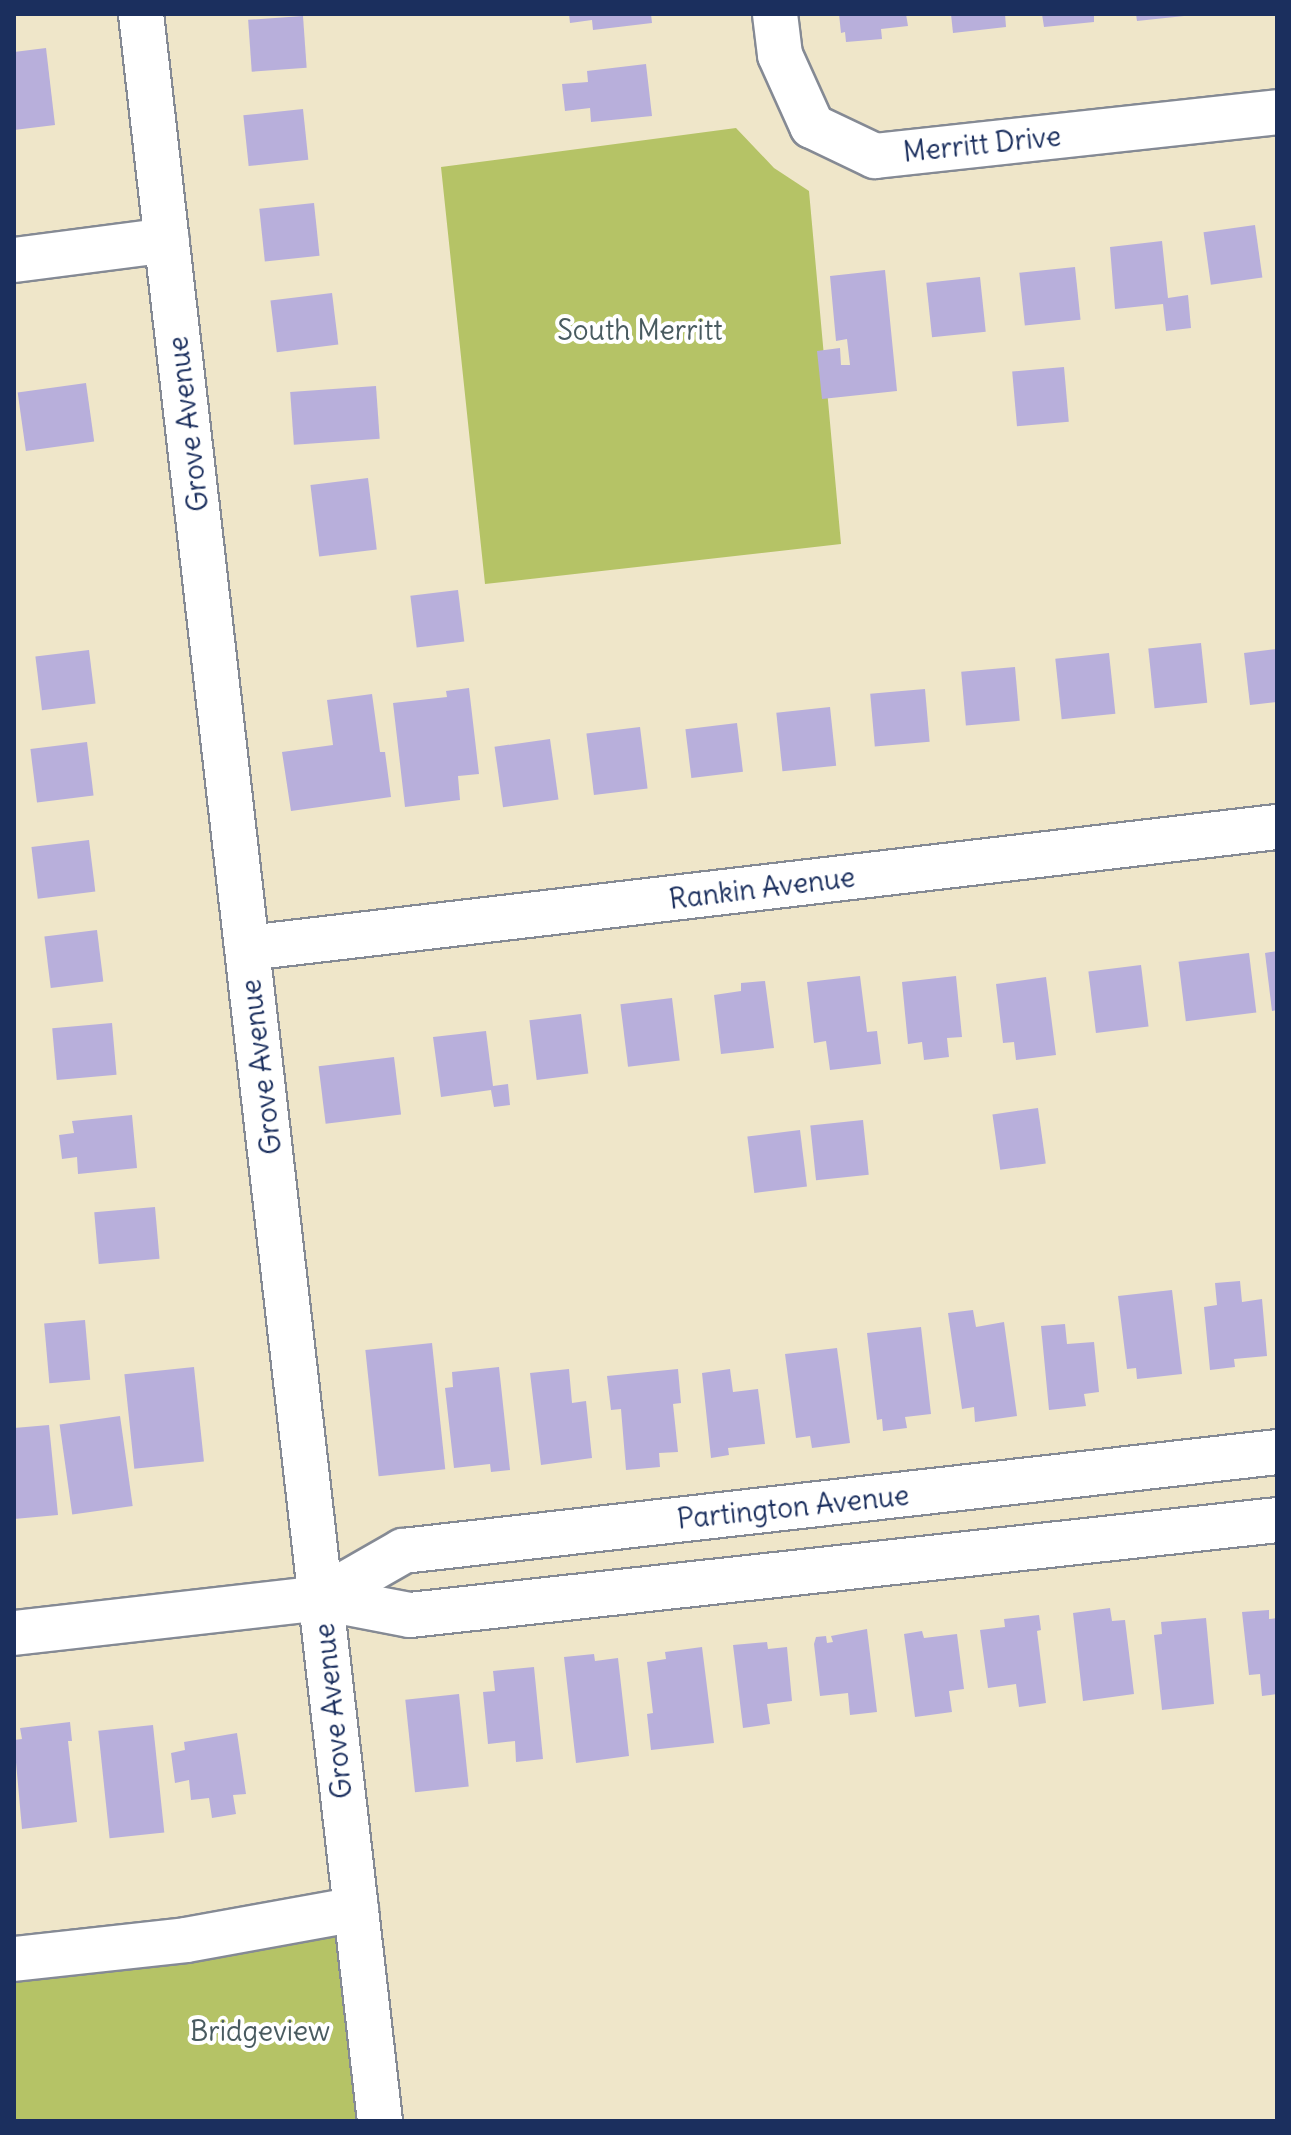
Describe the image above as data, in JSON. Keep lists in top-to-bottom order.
{
  "streets": {
    "street": [
      "Merritt Drive",
      "Grove Avenue",
      "Rankin Avenue",
      "Partington Avenue"
    ]
  },
  "crossings": [
    ["Grove Avenue", "Rankin Avenue"],
    ["Grove Avenue", "Partington Avenue"]
  ],
  "parks": ["South Merritt", "Bridgeview"]
}
